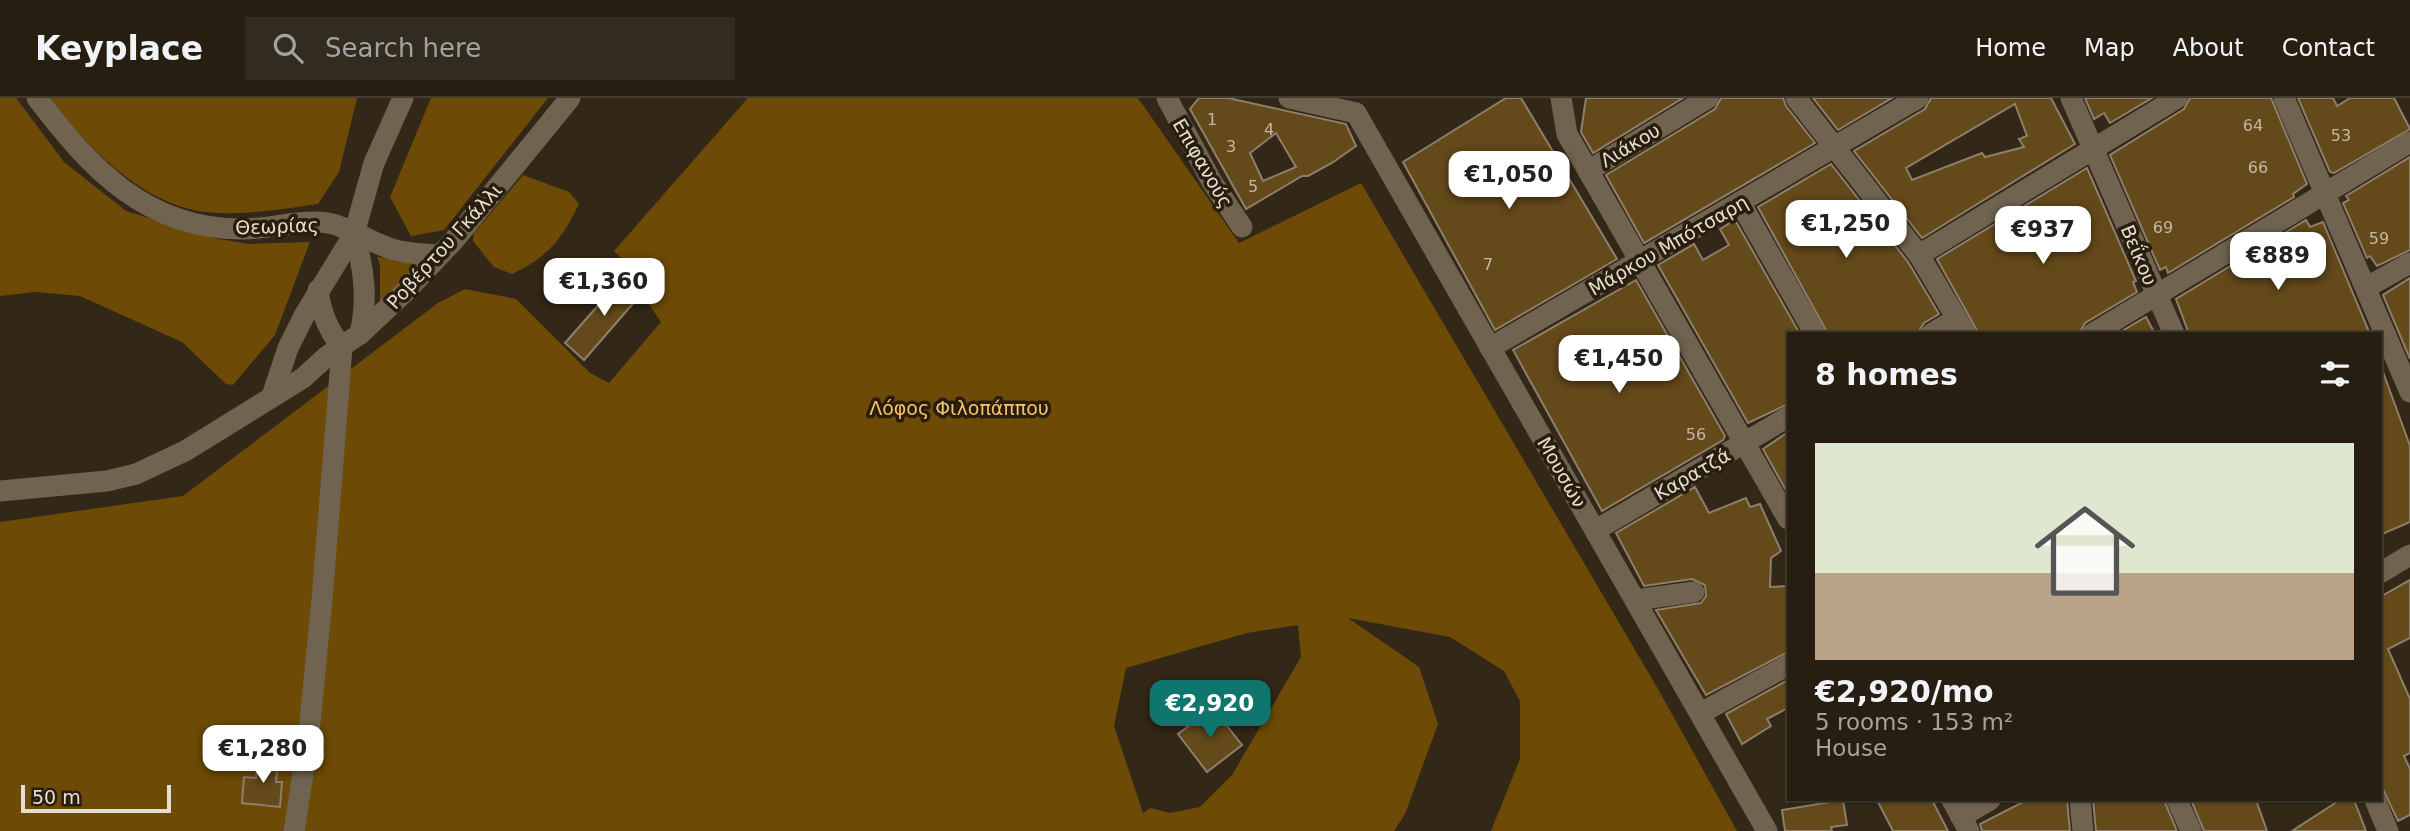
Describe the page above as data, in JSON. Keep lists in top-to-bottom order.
{
  "streets": {
    "street": [
      "Λιάκου",
      "Επιφανούς",
      "Θεωρίας",
      "Μάρκου Μπότσαρη",
      "Ροβέρτου Γκάλλι",
      "Βεΐκου",
      "Μουσών",
      "Καρατζά"
    ]
  },
  "crossings": [
    ["Θεωρίας", "Ροβέρτου Γκάλλι"],
    ["Μάρκου Μπότσαρη", "Μουσών"],
    ["Μουσών", "Καρατζά"]
  ],
  "parks": ["Λόφος Φιλοπάππου"],
  "house_numbers": [
    "1",
    "64",
    "4",
    "53",
    "3",
    "66",
    "5",
    "69",
    "59",
    "7",
    "56"
  ],
  "scale_bar": "50 m",
  "page": {
    "header": "Keyplace",
    "search": "Search here",
    "nav": [
      "Home",
      "Map",
      "About",
      "Contact"
    ],
    "price": [
      "€1,050",
      "€1,250",
      "€937",
      "€889",
      "€1,360",
      "€1,450",
      "€2,920",
      "€1,280"
    ],
    "heading": "8 homes",
    "list": [
      {
        "name": "€2,920/mo",
        "note": "5 rooms · 153 m² · House"
      }
    ],
    "scale": "50 m"
  }
}
